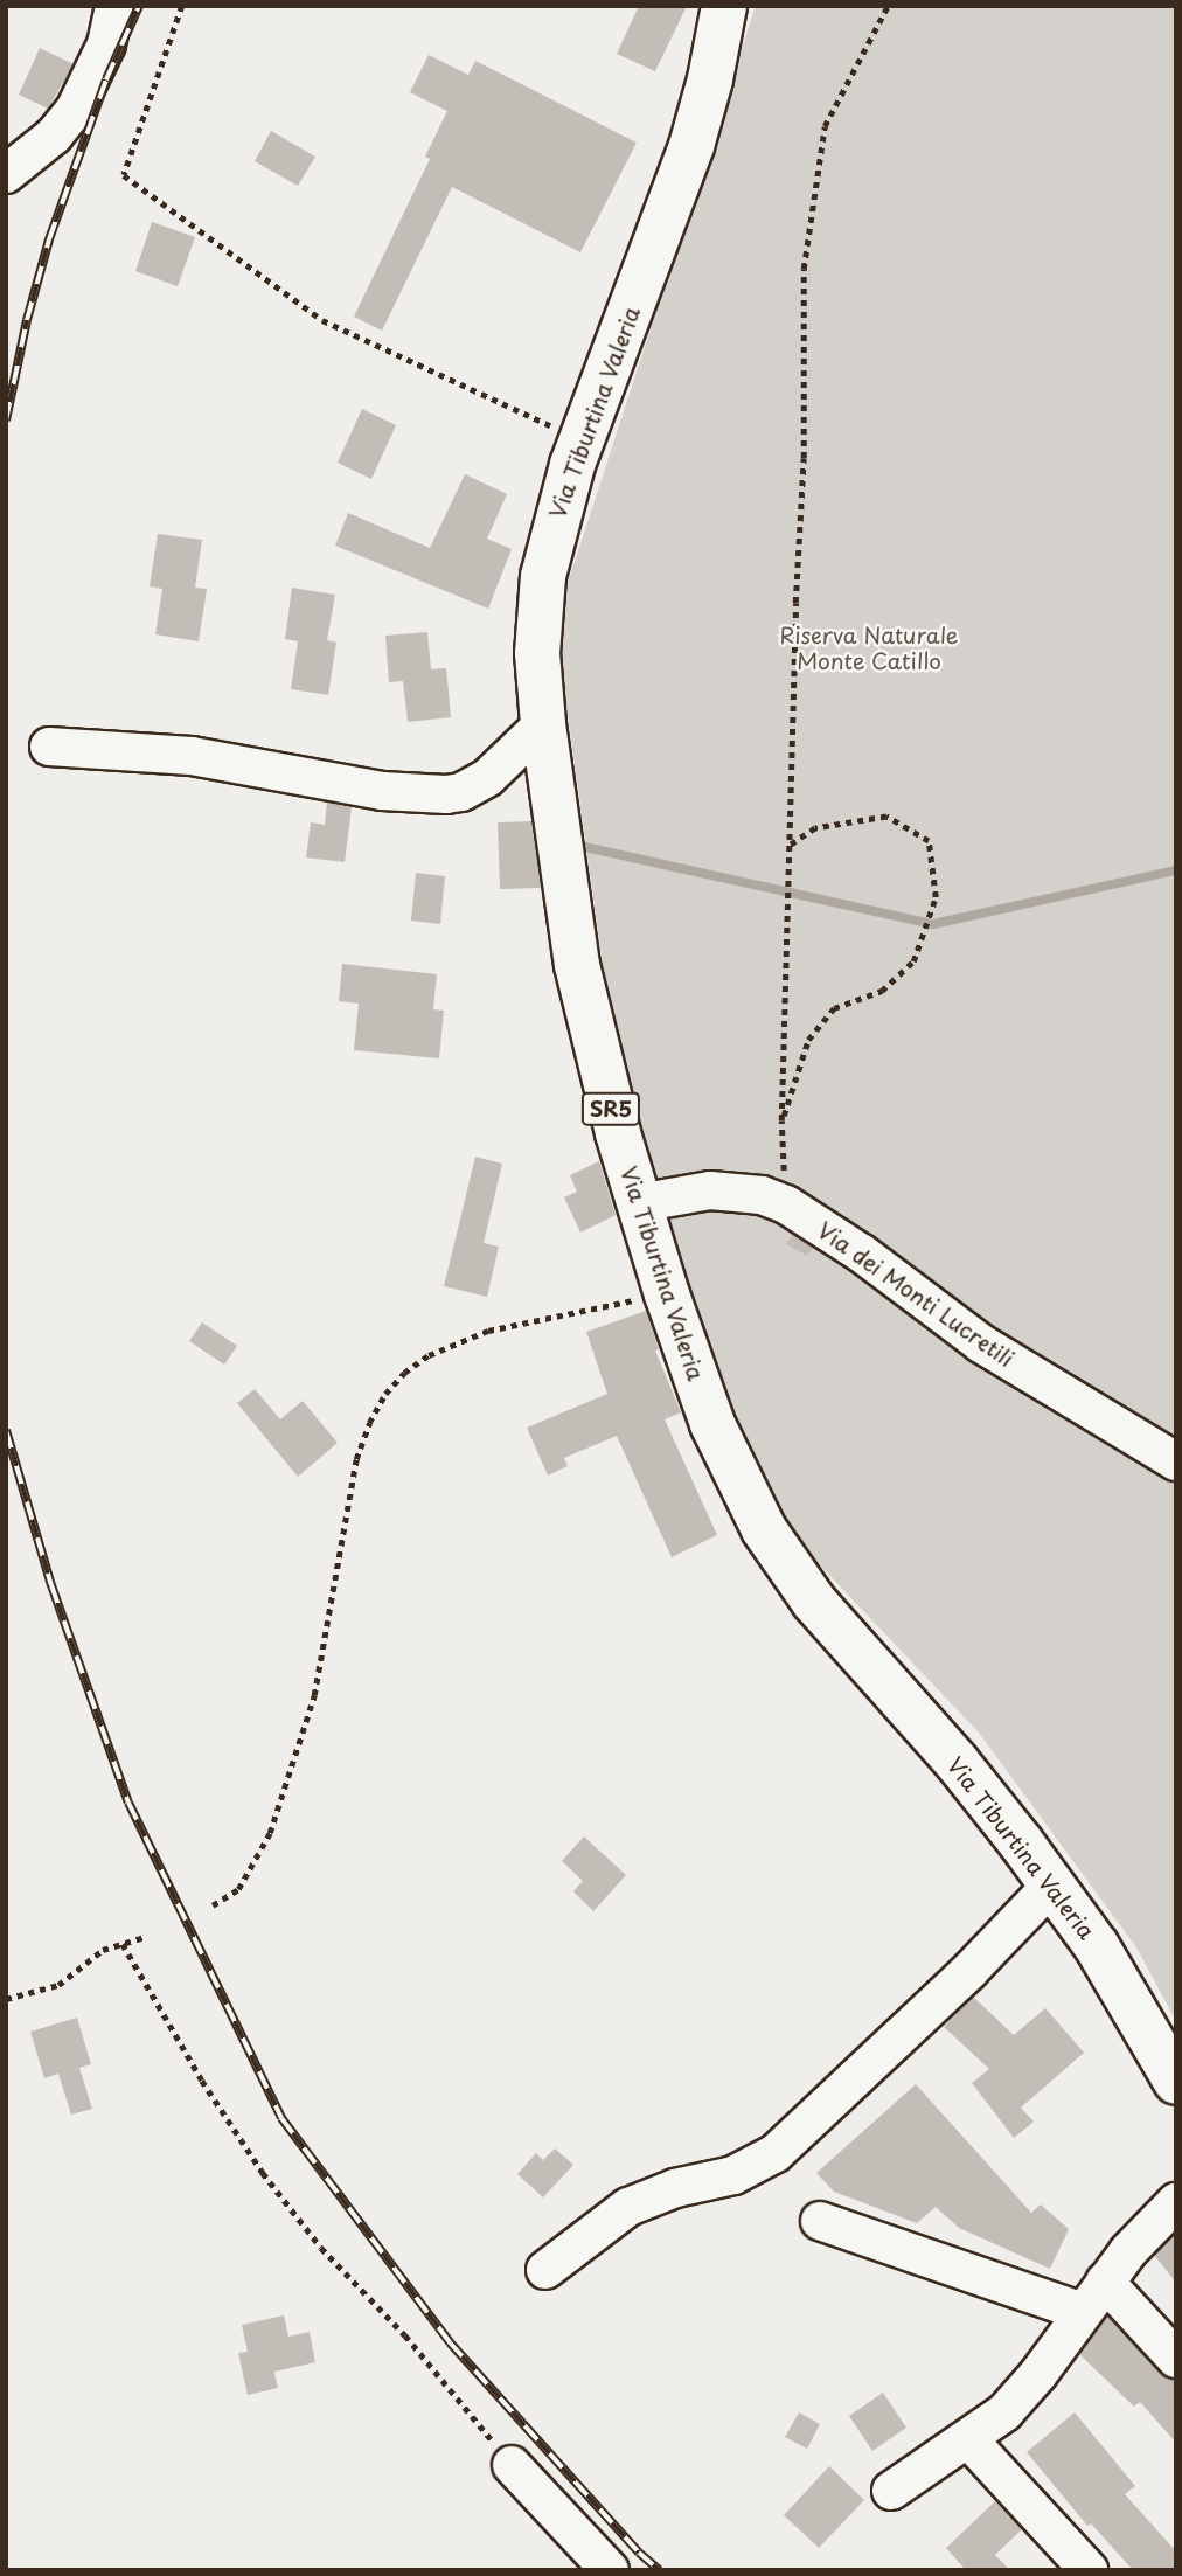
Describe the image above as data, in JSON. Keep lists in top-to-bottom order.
{
  "streets": {
    "main road": ["Via Tiburtina Valeria", "SR5"],
    "street": ["Via dei Monti Lucretili"]
  },
  "crossings": [
    ["Via Tiburtina Valeria", "Via dei Monti Lucretili"]
  ],
  "parks": ["Riserva Naturale Monte Catillo"]
}
